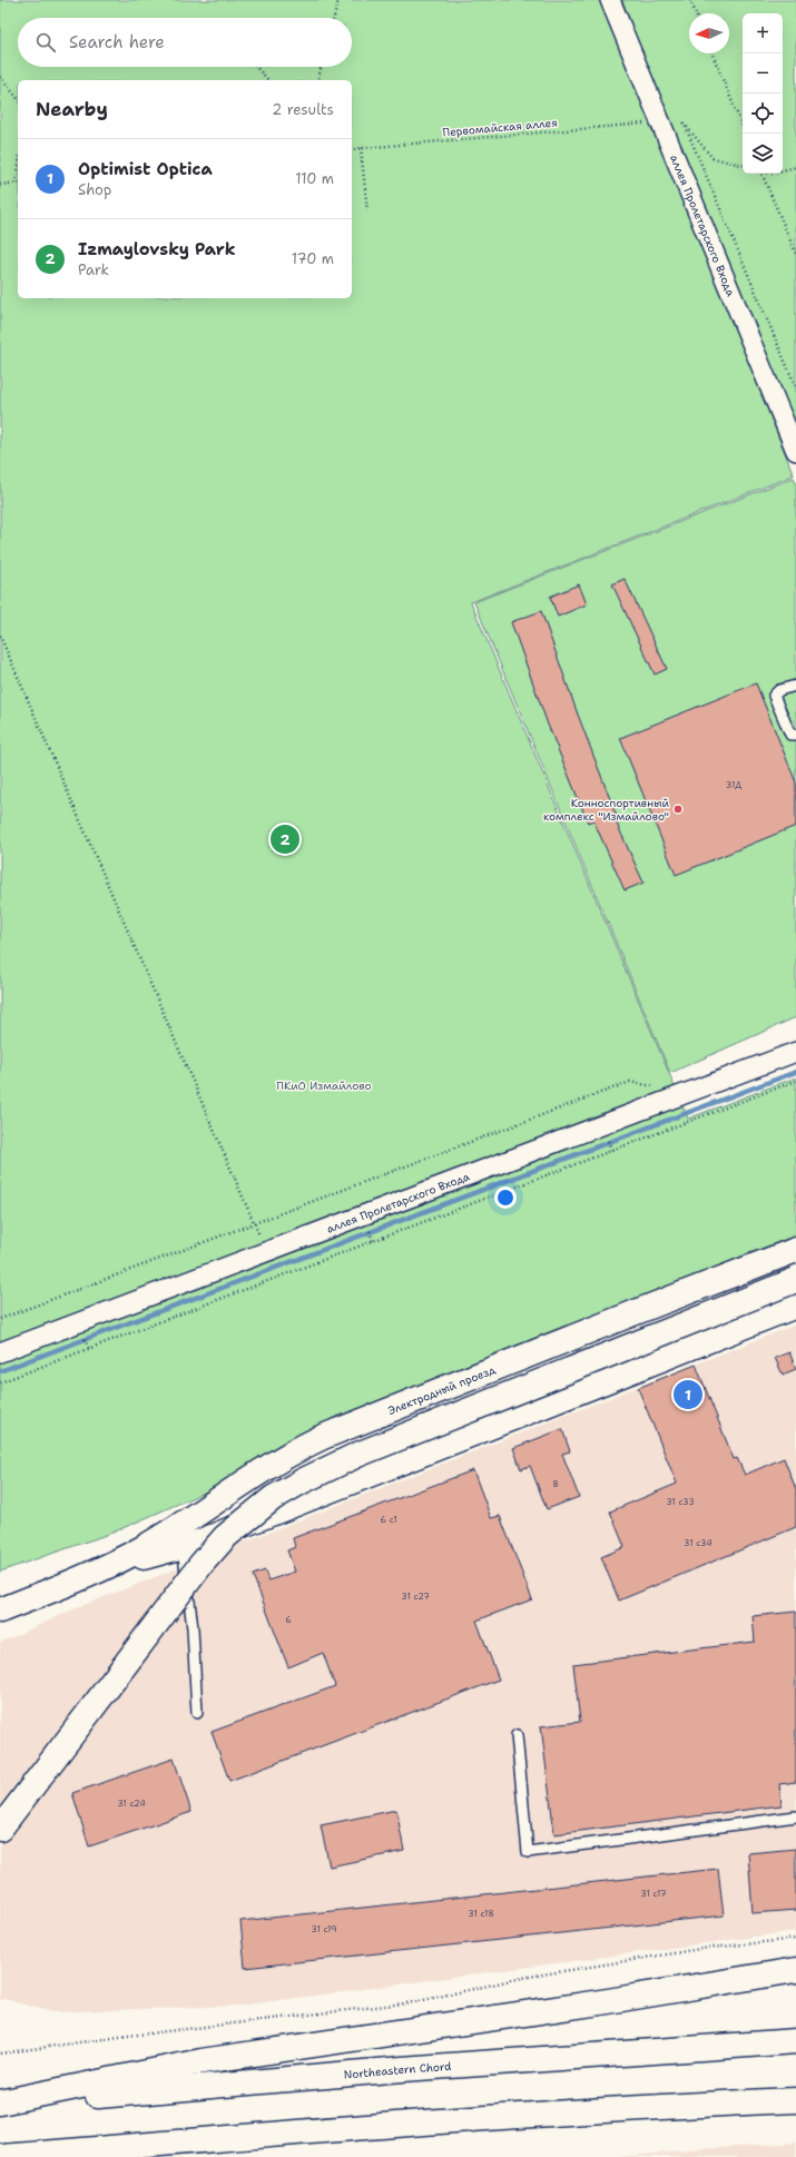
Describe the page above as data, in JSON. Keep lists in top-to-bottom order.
{
  "streets": {
    "main road": ["Электродный проезд", "Northeastern Chord"],
    "street": ["аллея Пролетарского Входа"],
    "path": ["Первомайская аллея"]
  },
  "parks": ["ПКиО Измайлово"],
  "places": ["Конноспортивный комплекс \"Измайлово\""],
  "house_numbers": [
    "31Д",
    "8",
    "31 с33",
    "6 с1",
    "31 с34",
    "31 с27",
    "6",
    "31 с24",
    "31 с17",
    "31 с18",
    "31 с19"
  ],
  "north": "left",
  "page": {
    "map_buttons": ["+", "−"],
    "search": "Search here",
    "heading": ["Nearby", "2 results"],
    "list": [
      {
        "mark": "1",
        "name": "Optimist Optica",
        "note": "Shop",
        "value": "110 m"
      },
      {
        "mark": "2",
        "name": "Izmaylovsky Park",
        "note": "Park",
        "value": "170 m"
      }
    ],
    "pins": ["2", "1"]
  }
}
